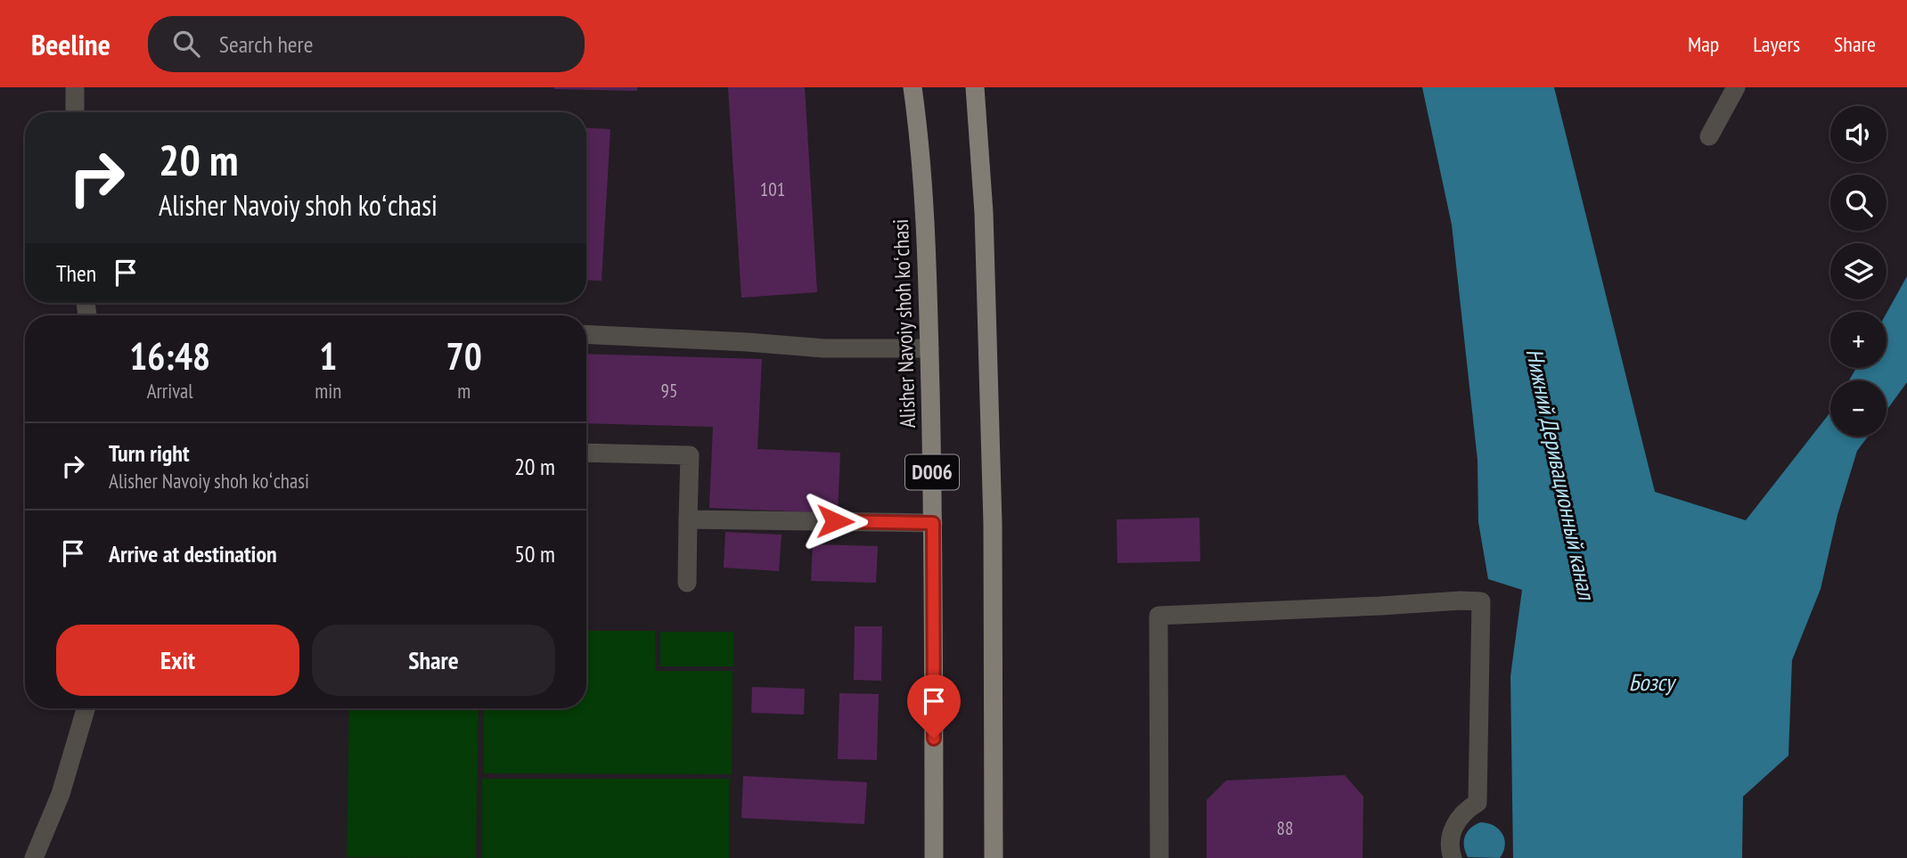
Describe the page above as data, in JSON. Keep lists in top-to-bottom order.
{
  "streets": {
    "main road": ["Alisher Navoiy shoh koʻchasi", "D006"]
  },
  "water": ["Нижний Деривационный канал", "Бозсу"],
  "house_numbers": ["101", "95", "88"],
  "page": {
    "header": "Beeline",
    "search": "Search here",
    "nav": ["Map", "Layers", "Share"],
    "map_buttons": ["+", "−"],
    "turn": ["20 m", "Alisher Navoiy shoh koʻchasi"],
    "then": "Then",
    "eta": [
      "16:48",
      "Arrival",
      "1",
      "min",
      "70",
      "m"
    ],
    "list": [
      {
        "name": "Turn right",
        "note": "Alisher Navoiy shoh koʻchasi",
        "value": "20 m"
      },
      {
        "name": "Arrive at destination",
        "value": "50 m"
      }
    ],
    "buttons": ["Exit", "Share"]
  }
}
